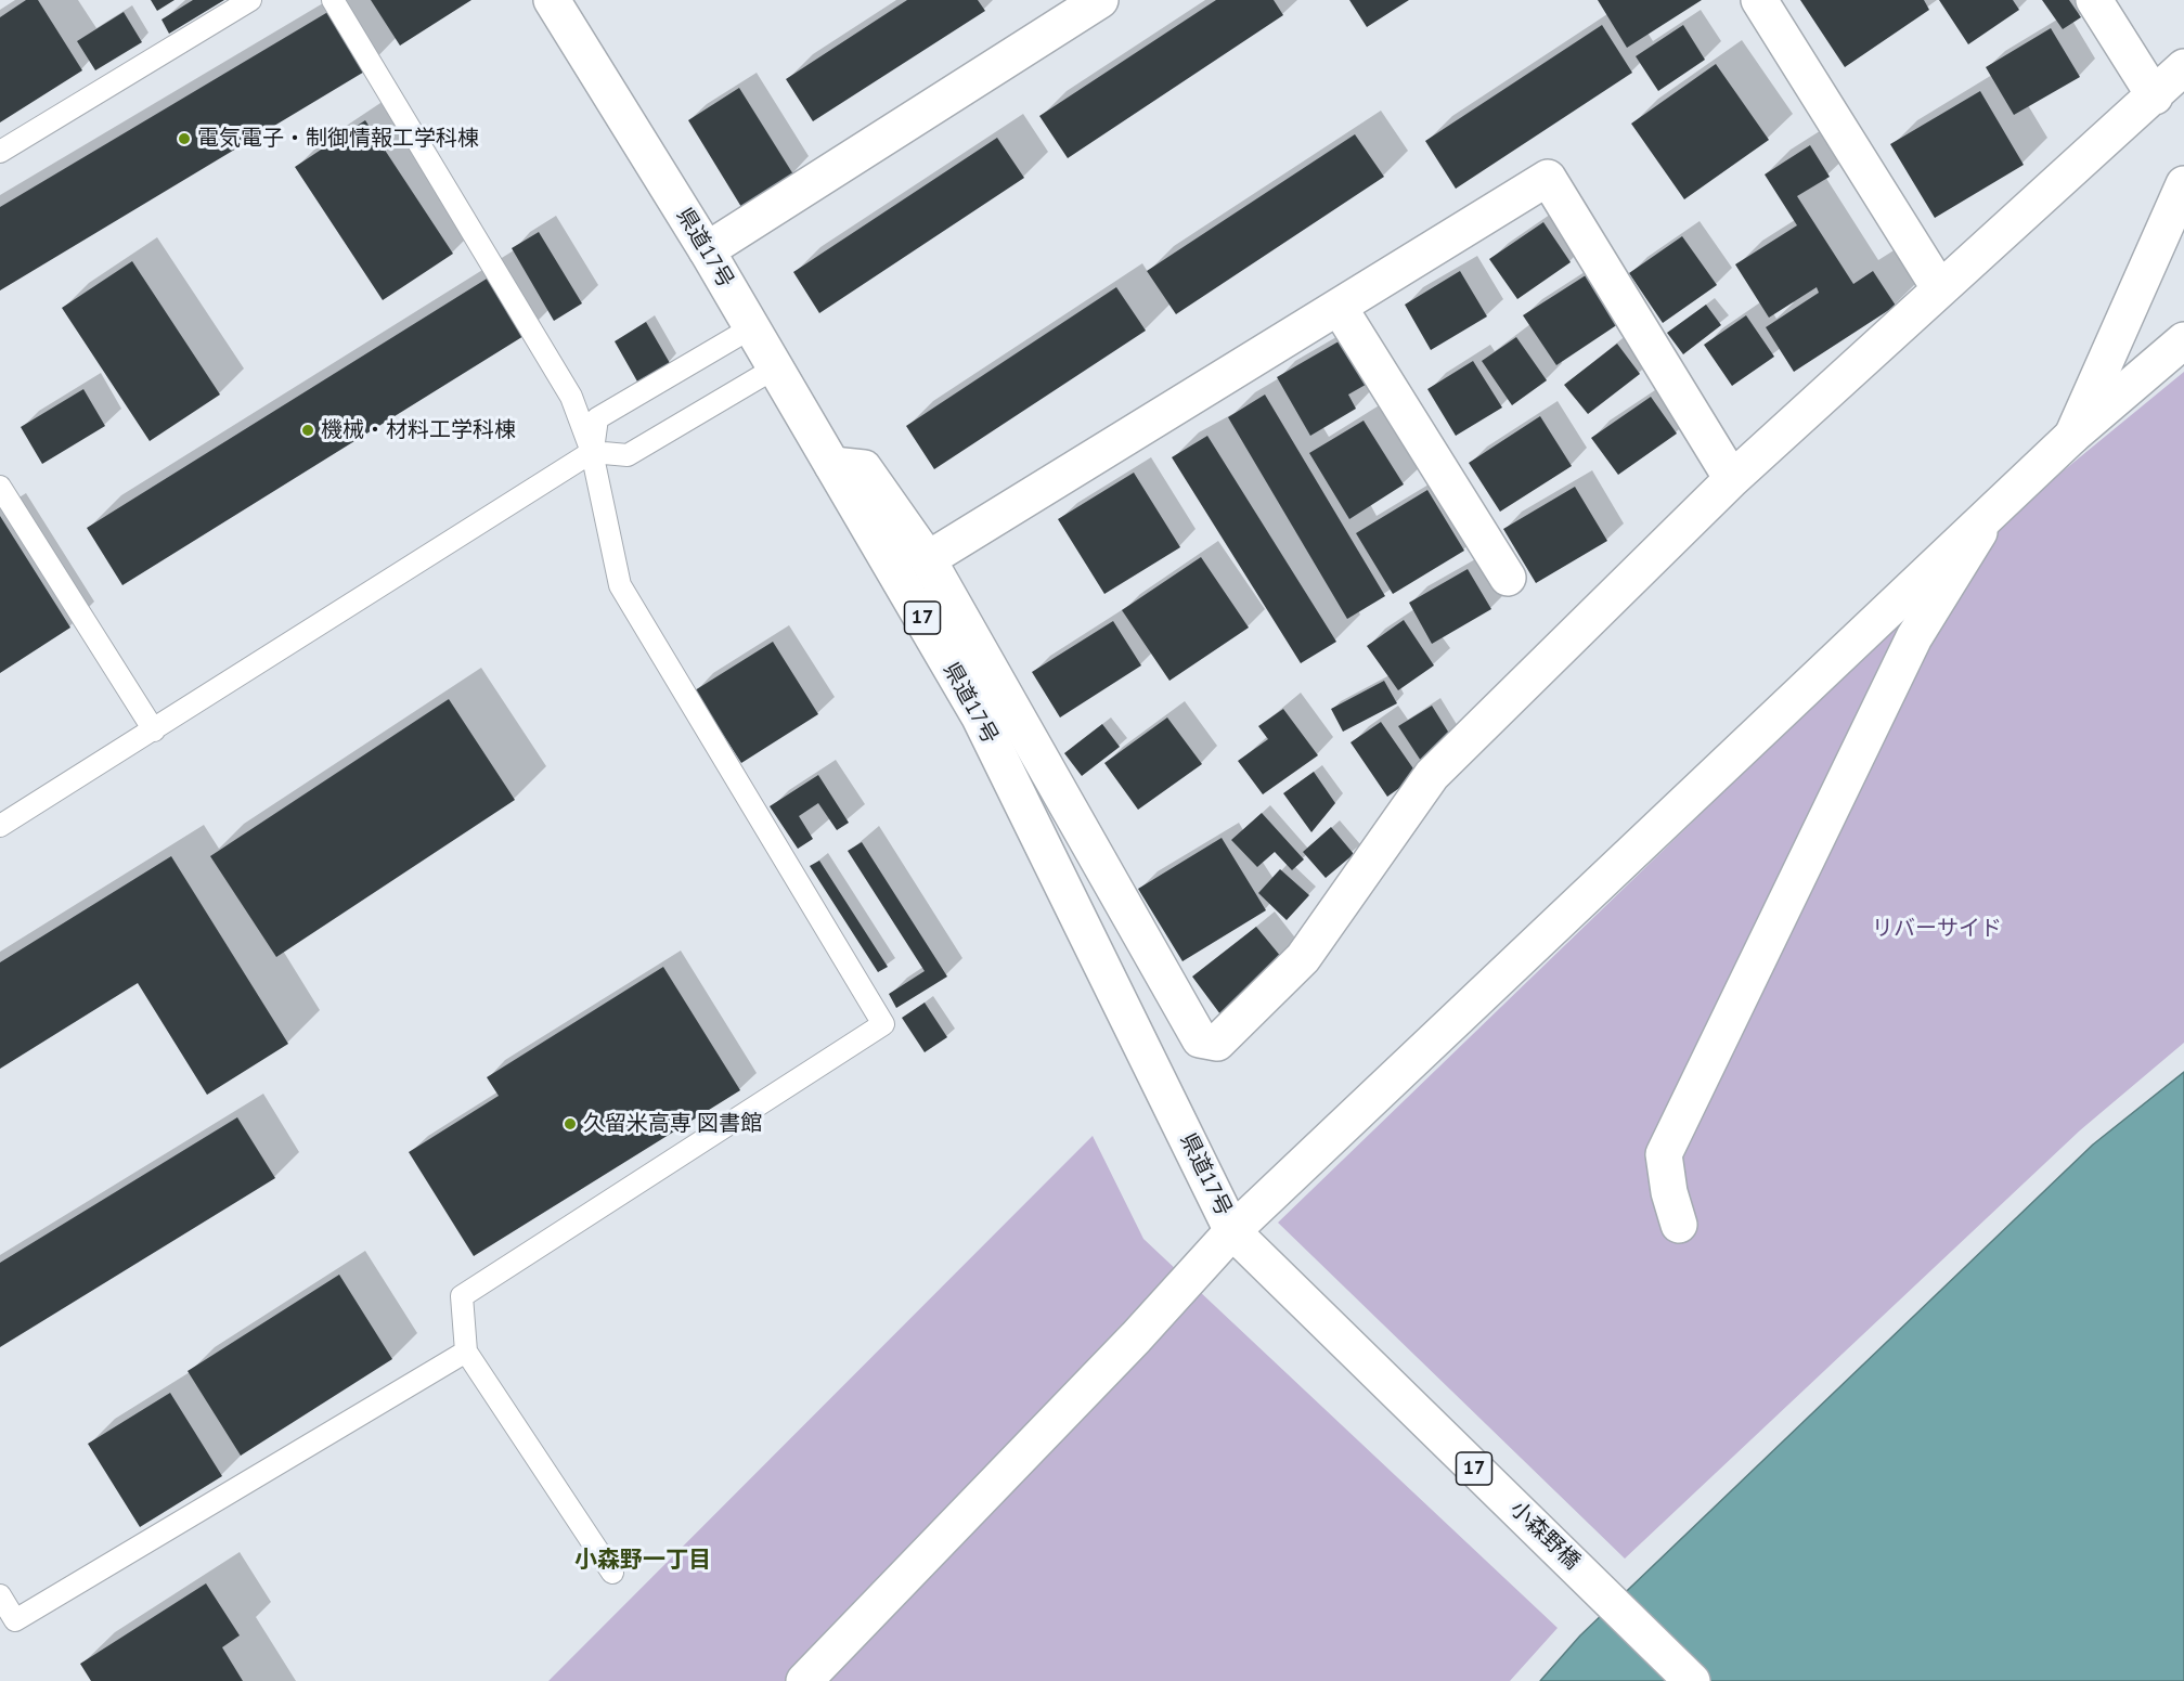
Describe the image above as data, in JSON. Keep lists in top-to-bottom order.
{
  "streets": {
    "street": ["県道17号", "17", "小森野橋"]
  },
  "crossings": [
    ["県道17号", "小森野橋"]
  ],
  "districts": ["小森野一丁目"],
  "parks": ["リバーサイド"],
  "places": ["電気電子・制御情報工学科棟", "機械・材料工学科棟", "久留米高専 図書館"]
}
